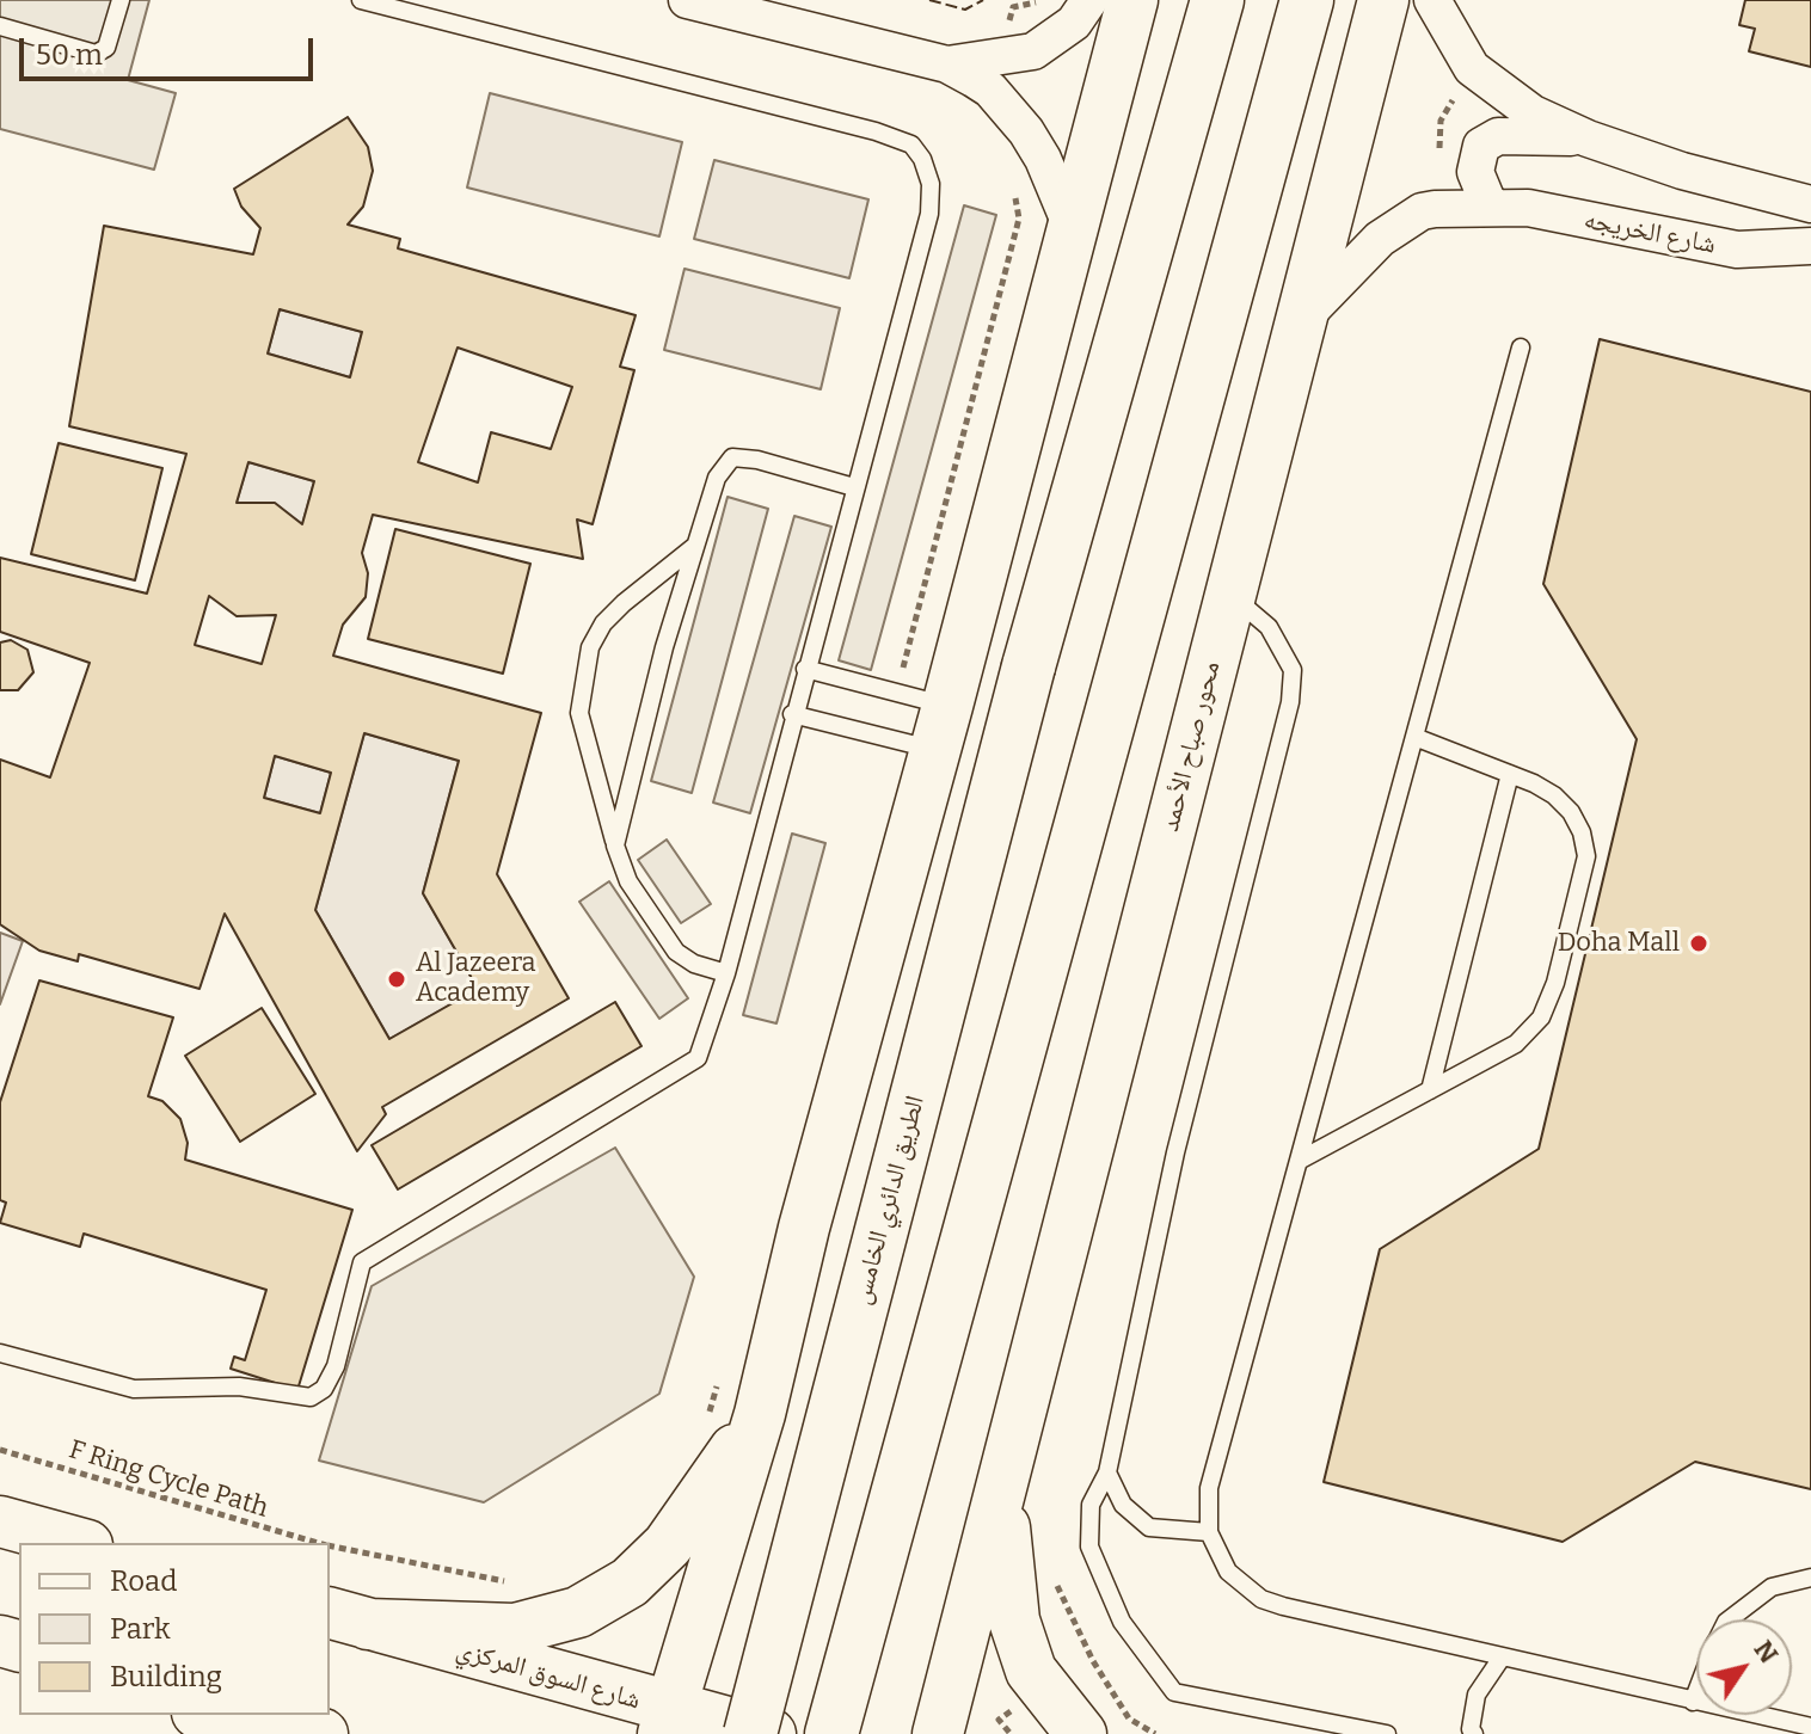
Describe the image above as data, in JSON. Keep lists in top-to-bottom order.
{
  "streets": {
    "highway": ["الطريق الدائري الخامس"],
    "street": ["شارع الخريجه", "محور صباح الأحمد", "شارع السوق المركزي"],
    "path": ["F Ring Cycle Path"]
  },
  "crossings": [
    ["شارع الخريجه", "محور صباح الأحمد"]
  ],
  "places": ["Doha Mall", "Al Jazeera Academy"],
  "legend": ["Road", "Park", "Building"],
  "scale_bar": "50 m",
  "north": "top right"
}
